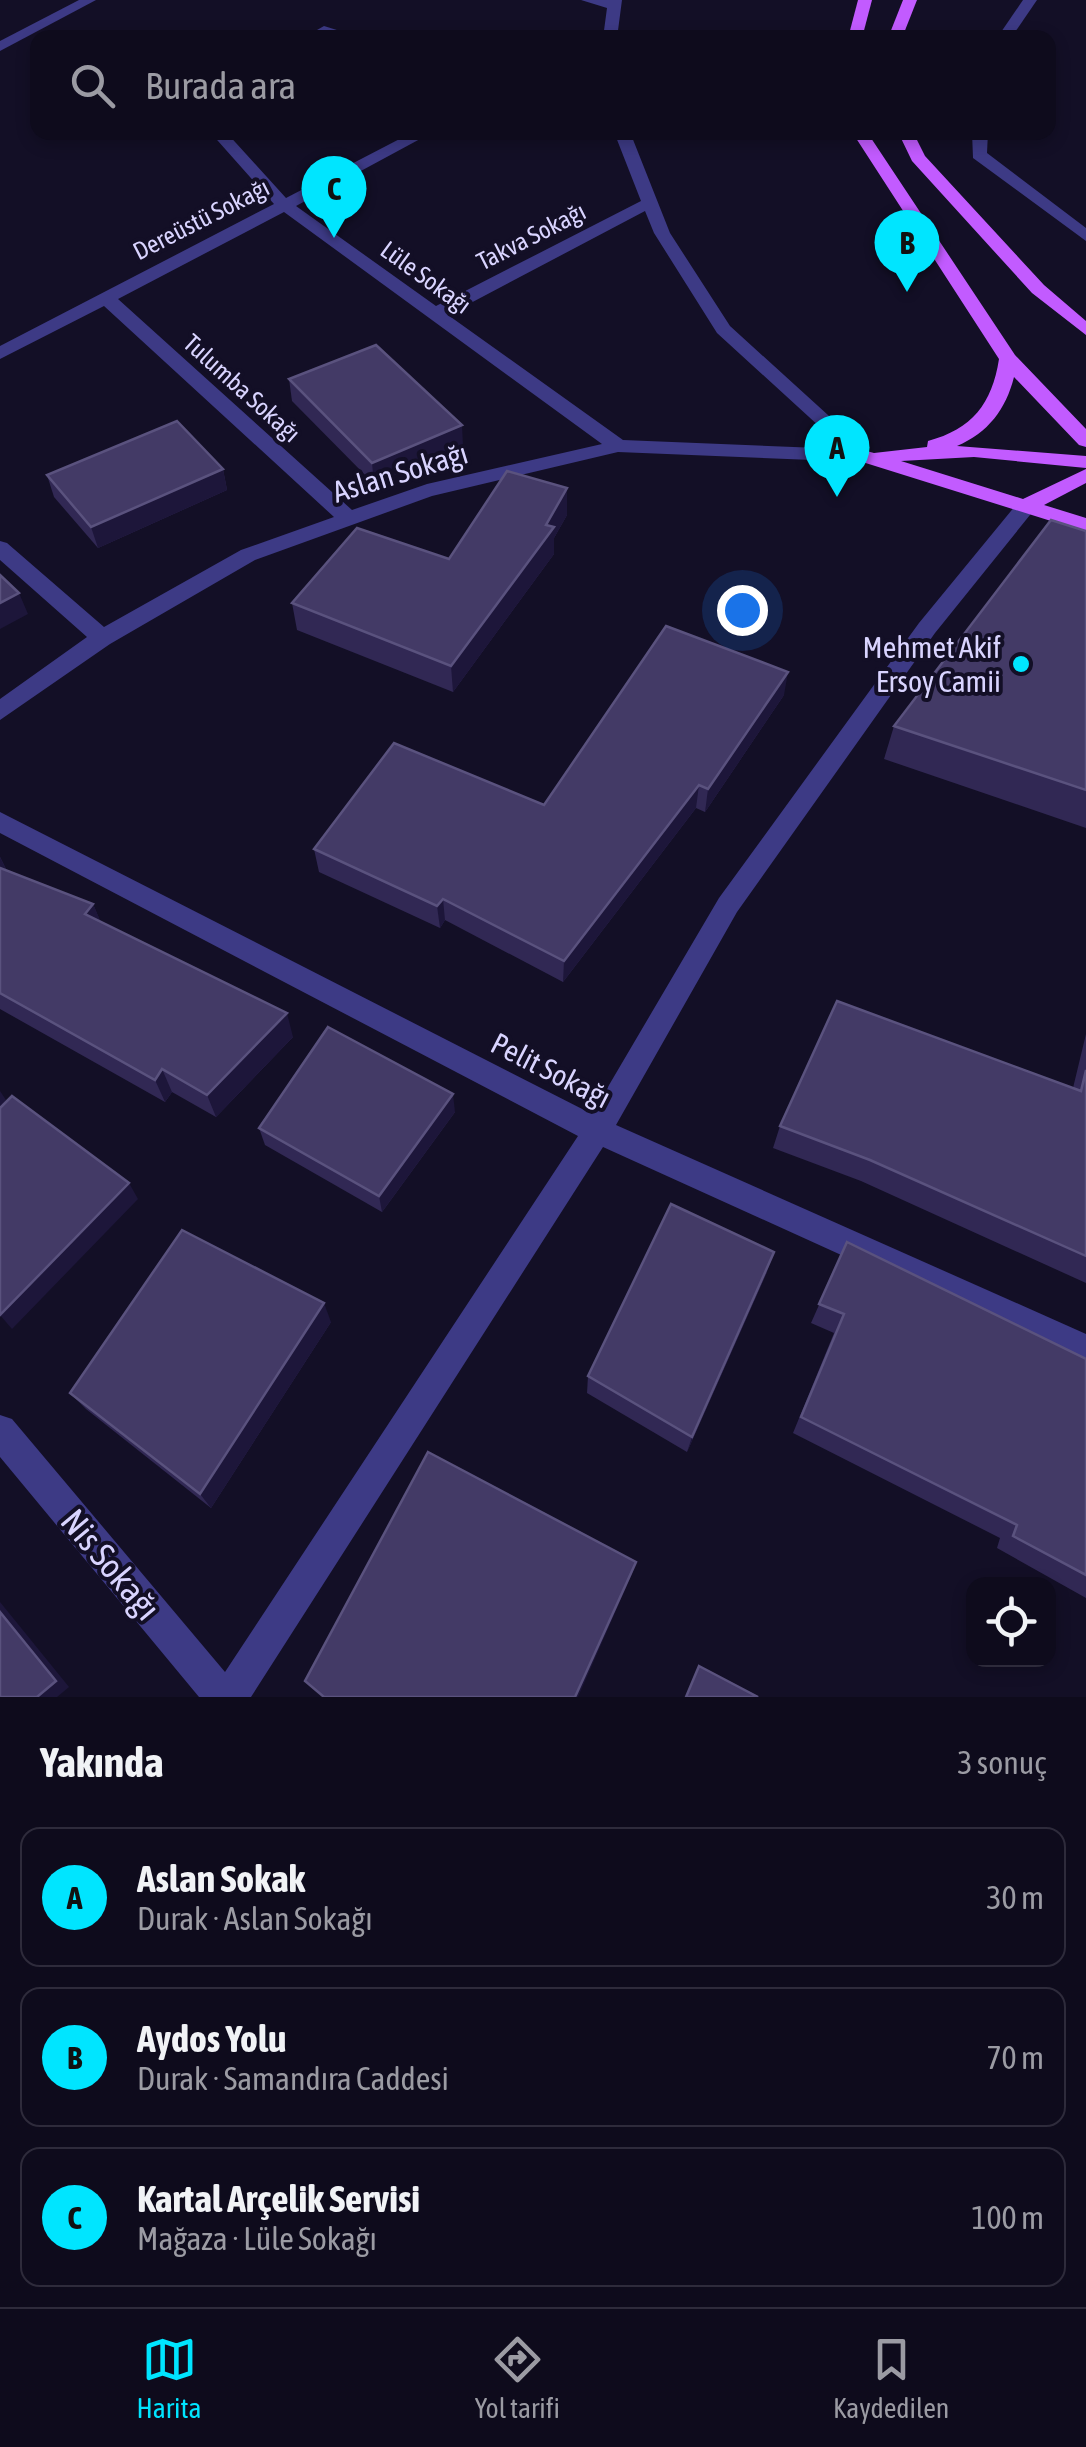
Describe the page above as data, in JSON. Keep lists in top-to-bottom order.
{
  "streets": {
    "street": [
      "Dereüstü Sokağı",
      "Takva Sokağı",
      "Lüle Sokağı",
      "Tulumba Sokağı",
      "Aslan Sokağı",
      "Pelit Sokağı",
      "Nis Sokağı"
    ]
  },
  "crossings": [
    ["Dereüstü Sokağı", "Lüle Sokağı"],
    ["Dereüstü Sokağı", "Tulumba Sokağı"],
    ["Takva Sokağı", "Lüle Sokağı"],
    ["Lüle Sokağı", "Aslan Sokağı"],
    ["Tulumba Sokağı", "Aslan Sokağı"]
  ],
  "places": ["Mehmet Akif Ersoy Camii"],
  "page": {
    "search": "Burada ara",
    "pins": ["C", "B", "A"],
    "heading": ["Yakında", "3 sonuç"],
    "list": [
      {
        "mark": "A",
        "name": "Aslan Sokak",
        "note": "Durak · Aslan Sokağı",
        "value": "30 m"
      },
      {
        "mark": "B",
        "name": "Aydos Yolu",
        "note": "Durak · Samandıra Caddesi",
        "value": "70 m"
      },
      {
        "mark": "C",
        "name": "Kartal Arçelik Servisi",
        "note": "Mağaza · Lüle Sokağı",
        "value": "100 m"
      }
    ],
    "nav": ["Harita", "Yol tarifi", "Kaydedilen"]
  }
}
